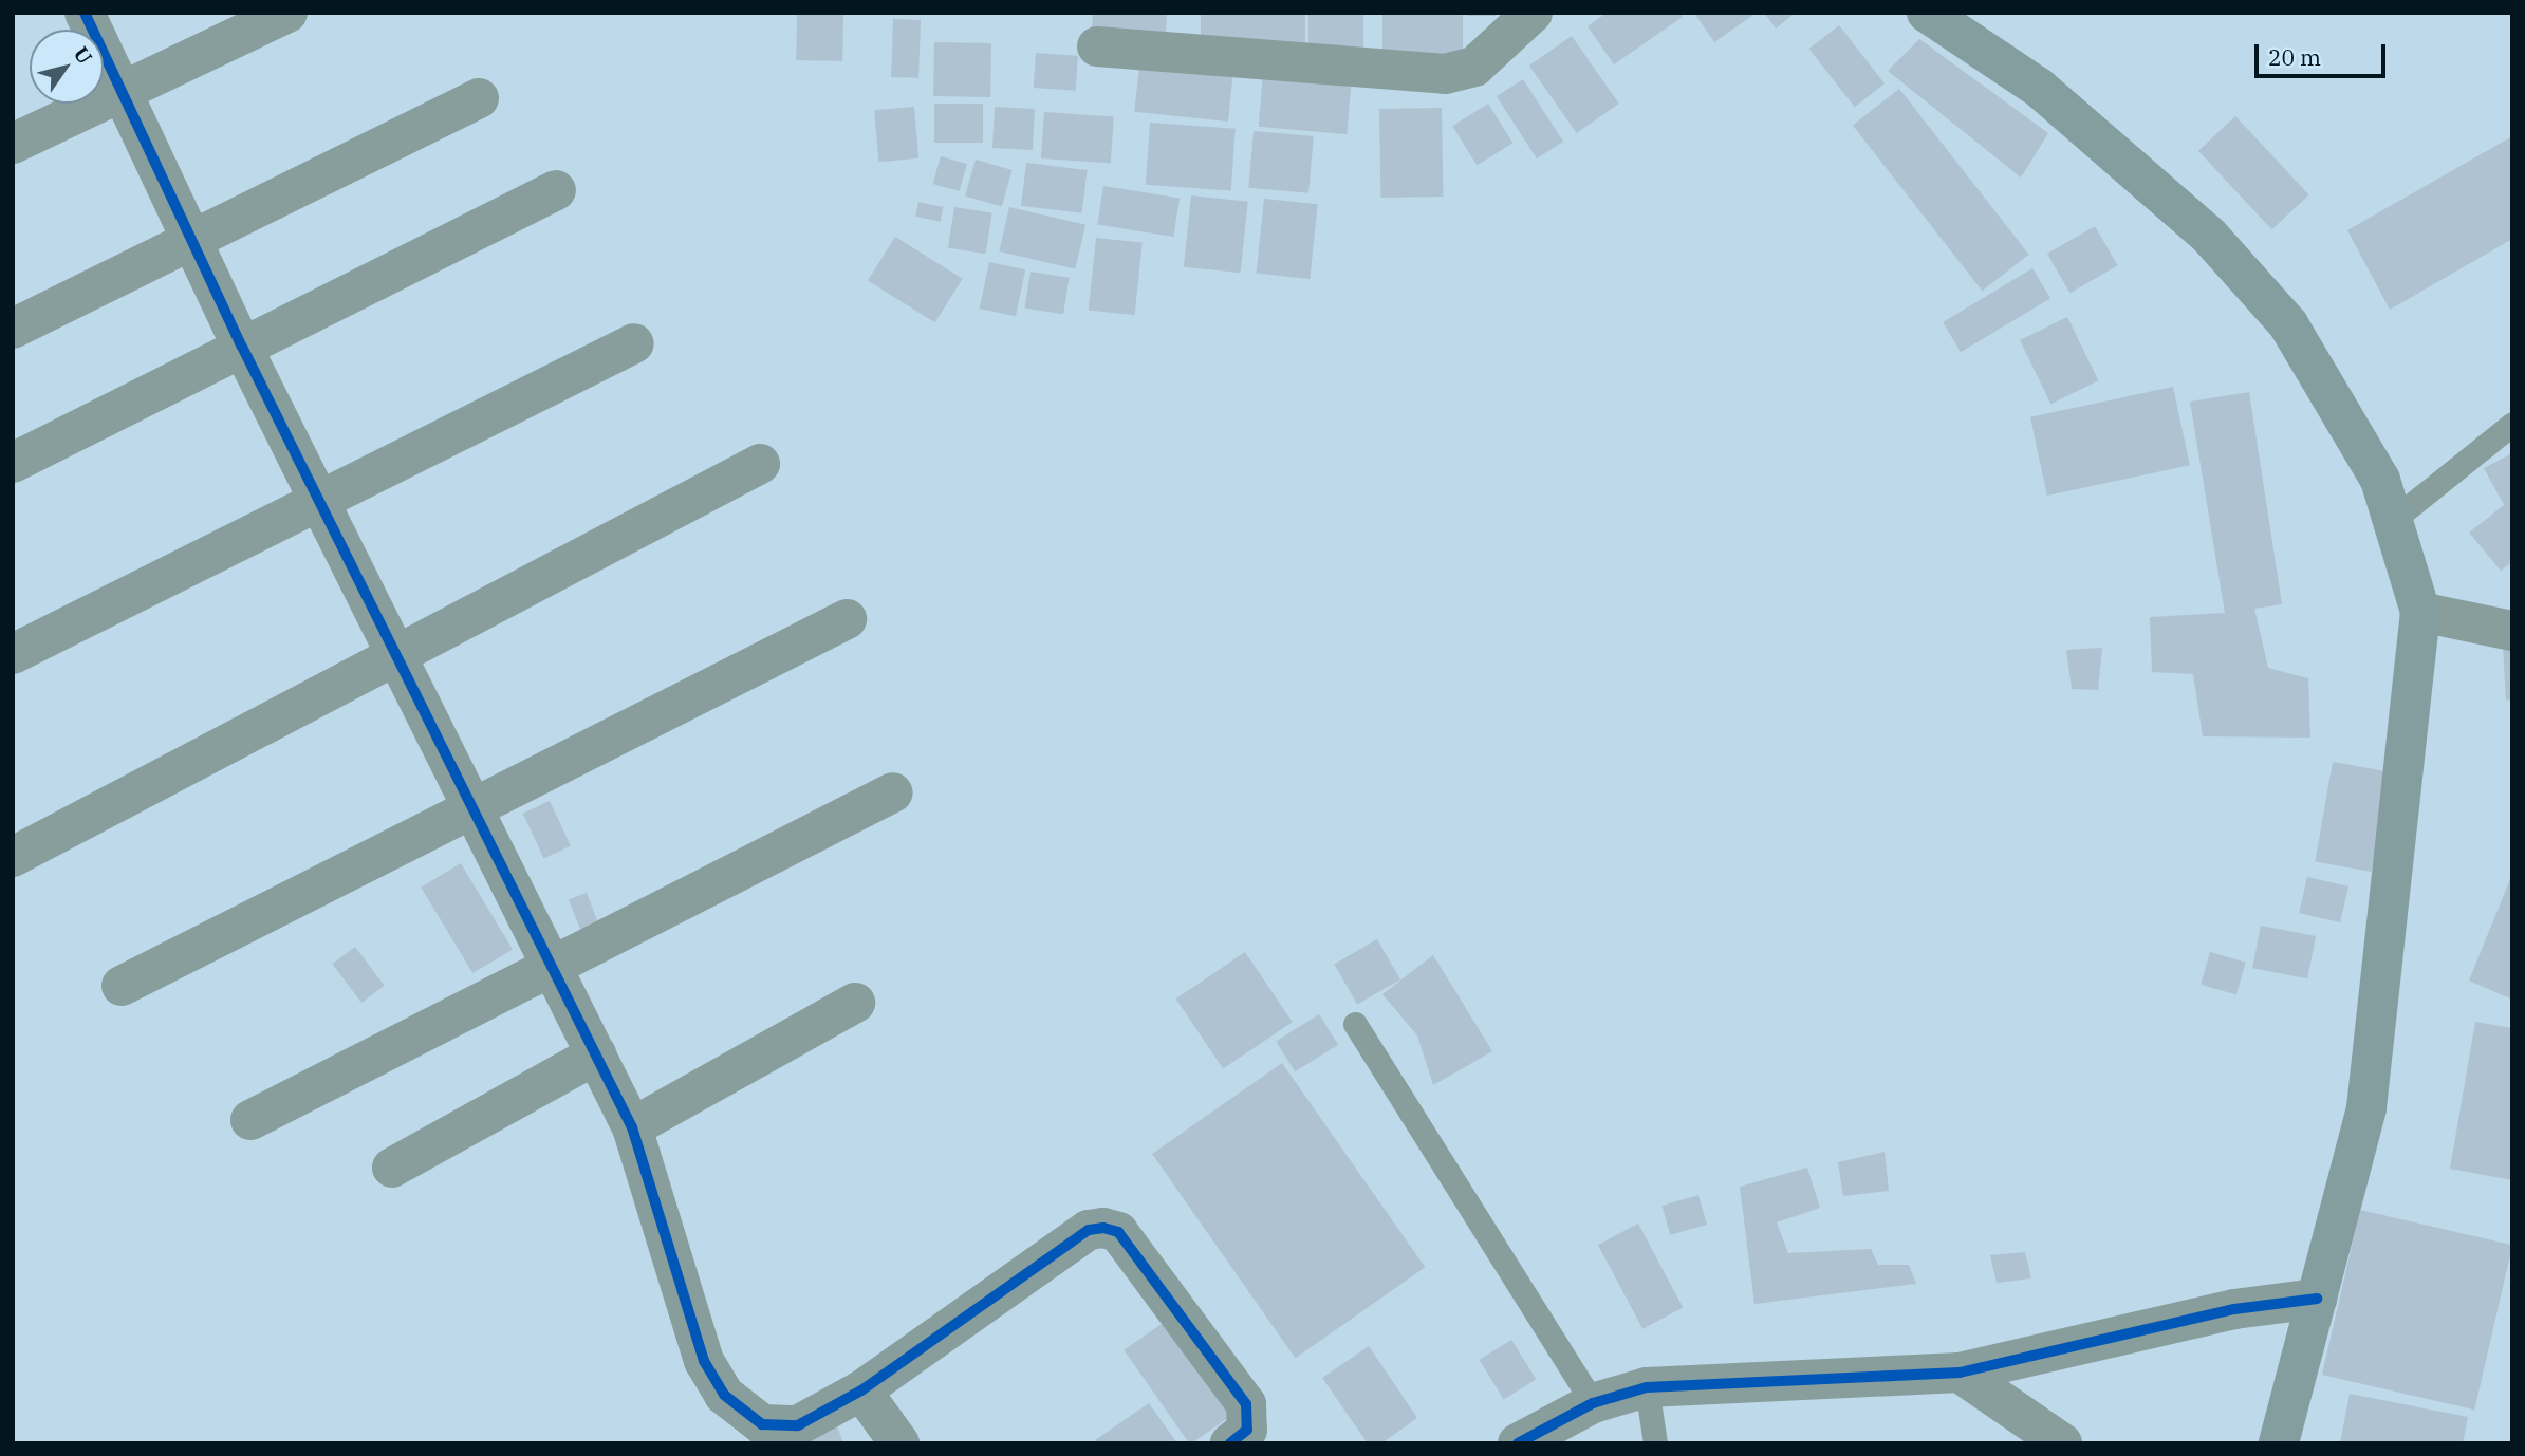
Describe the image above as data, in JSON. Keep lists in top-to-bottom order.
{
  "scale_bar": "20 m",
  "north": "top right"
}
